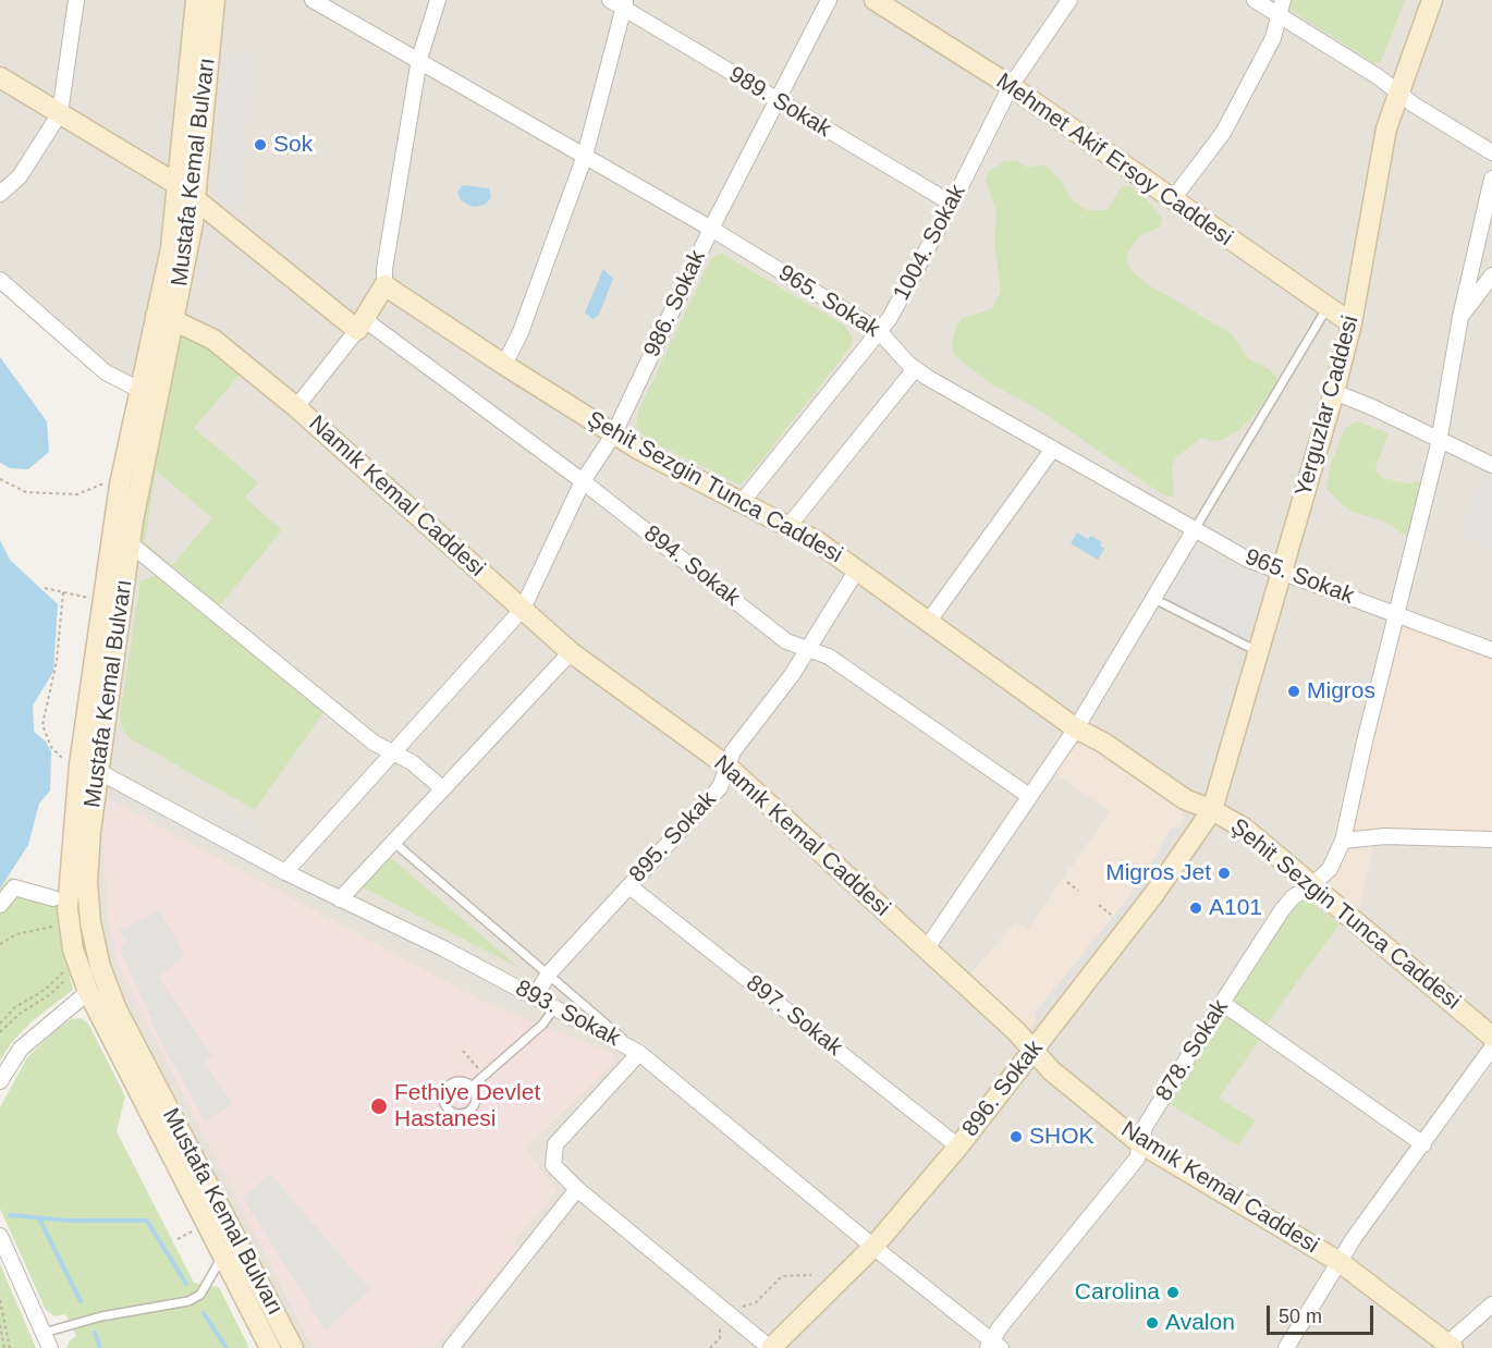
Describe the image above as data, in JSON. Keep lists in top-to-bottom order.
{
  "streets": {
    "street": [
      "989. Sokak",
      "Mehmet Akif Ersoy Caddesi",
      "Mustafa Kemal Bulvarı",
      "1004. Sokak",
      "965. Sokak",
      "986. Sokak",
      "Yerguzlar Caddesi",
      "Şehit Sezgin Tunca Caddesi",
      "Namık Kemal Caddesi",
      "894. Sokak",
      "895. Sokak",
      "893. Sokak",
      "897. Sokak",
      "878. Sokak",
      "896. Sokak"
    ]
  },
  "crossings": [
    ["989. Sokak", "1004. Sokak"],
    ["989. Sokak", "986. Sokak"],
    ["Mehmet Akif Ersoy Caddesi", "1004. Sokak"],
    ["Mehmet Akif Ersoy Caddesi", "Yerguzlar Caddesi"],
    ["Mustafa Kemal Bulvarı", "Namık Kemal Caddesi"],
    ["Mustafa Kemal Bulvarı", "893. Sokak"],
    ["1004. Sokak", "965. Sokak"],
    ["1004. Sokak", "Şehit Sezgin Tunca Caddesi"],
    ["965. Sokak", "986. Sokak"],
    ["965. Sokak", "Yerguzlar Caddesi"],
    ["965. Sokak", "878. Sokak"],
    ["986. Sokak", "Şehit Sezgin Tunca Caddesi"],
    ["986. Sokak", "Namık Kemal Caddesi"],
    ["986. Sokak", "894. Sokak"],
    ["986. Sokak", "893. Sokak"],
    ["Yerguzlar Caddesi", "Şehit Sezgin Tunca Caddesi"],
    ["Yerguzlar Caddesi", "896. Sokak"],
    ["Şehit Sezgin Tunca Caddesi", "895. Sokak"],
    ["Şehit Sezgin Tunca Caddesi", "878. Sokak"],
    ["Şehit Sezgin Tunca Caddesi", "896. Sokak"],
    ["Namık Kemal Caddesi", "895. Sokak"],
    ["Namık Kemal Caddesi", "878. Sokak"],
    ["Namık Kemal Caddesi", "896. Sokak"],
    ["894. Sokak", "895. Sokak"],
    ["895. Sokak", "893. Sokak"],
    ["895. Sokak", "897. Sokak"],
    ["893. Sokak", "878. Sokak"],
    ["893. Sokak", "896. Sokak"],
    ["897. Sokak", "896. Sokak"]
  ],
  "places": [
    "Sok",
    "Migros",
    "Migros Jet",
    "A101",
    "Fethiye Devlet Hastanesi",
    "SHOK",
    "Carolina",
    "Avalon"
  ],
  "scale_bar": "50 m"
}
